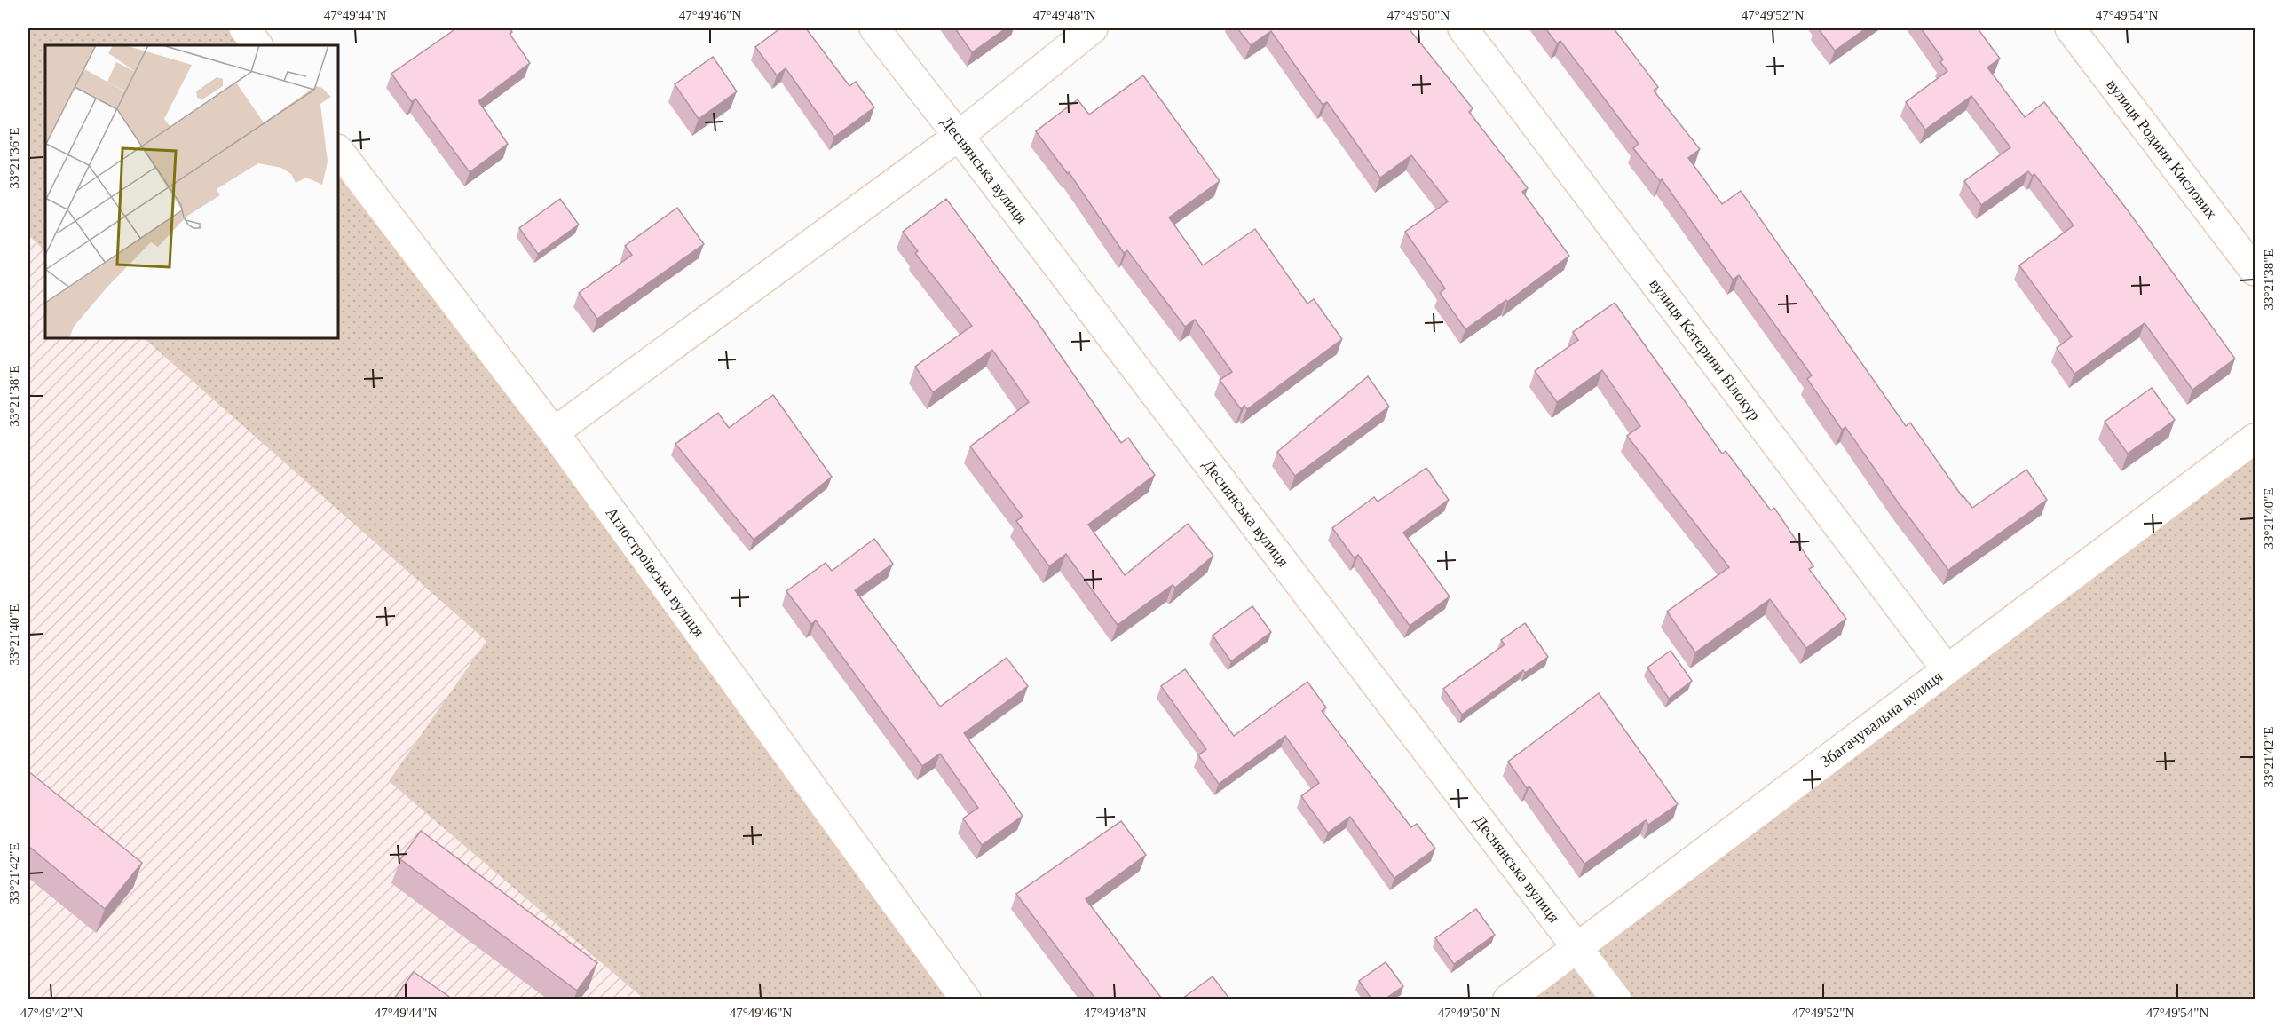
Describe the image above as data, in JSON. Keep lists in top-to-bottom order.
{
  "streets": {
    "street": [
      "вулиця Родини Кислових",
      "Деснянська вулиця",
      "вулиця Катерини Білокур",
      "Аглостроївська вулиця",
      "Збагачувальна вулиця"
    ]
  },
  "crossings": [
    ["Деснянська вулиця", "Збагачувальна вулиця"],
    ["вулиця Катерини Білокур", "Збагачувальна вулиця"]
  ],
  "coordinates": [
    "47°49'44\"N",
    "47°49'46\"N",
    "47°49'48\"N",
    "47°49'50\"N",
    "47°49'52\"N",
    "47°49'54\"N",
    "33°21'36\"E",
    "33°21'38\"E",
    "33°21'40\"E",
    "33°21'42\"E",
    "47°49'42\"N"
  ]
}
